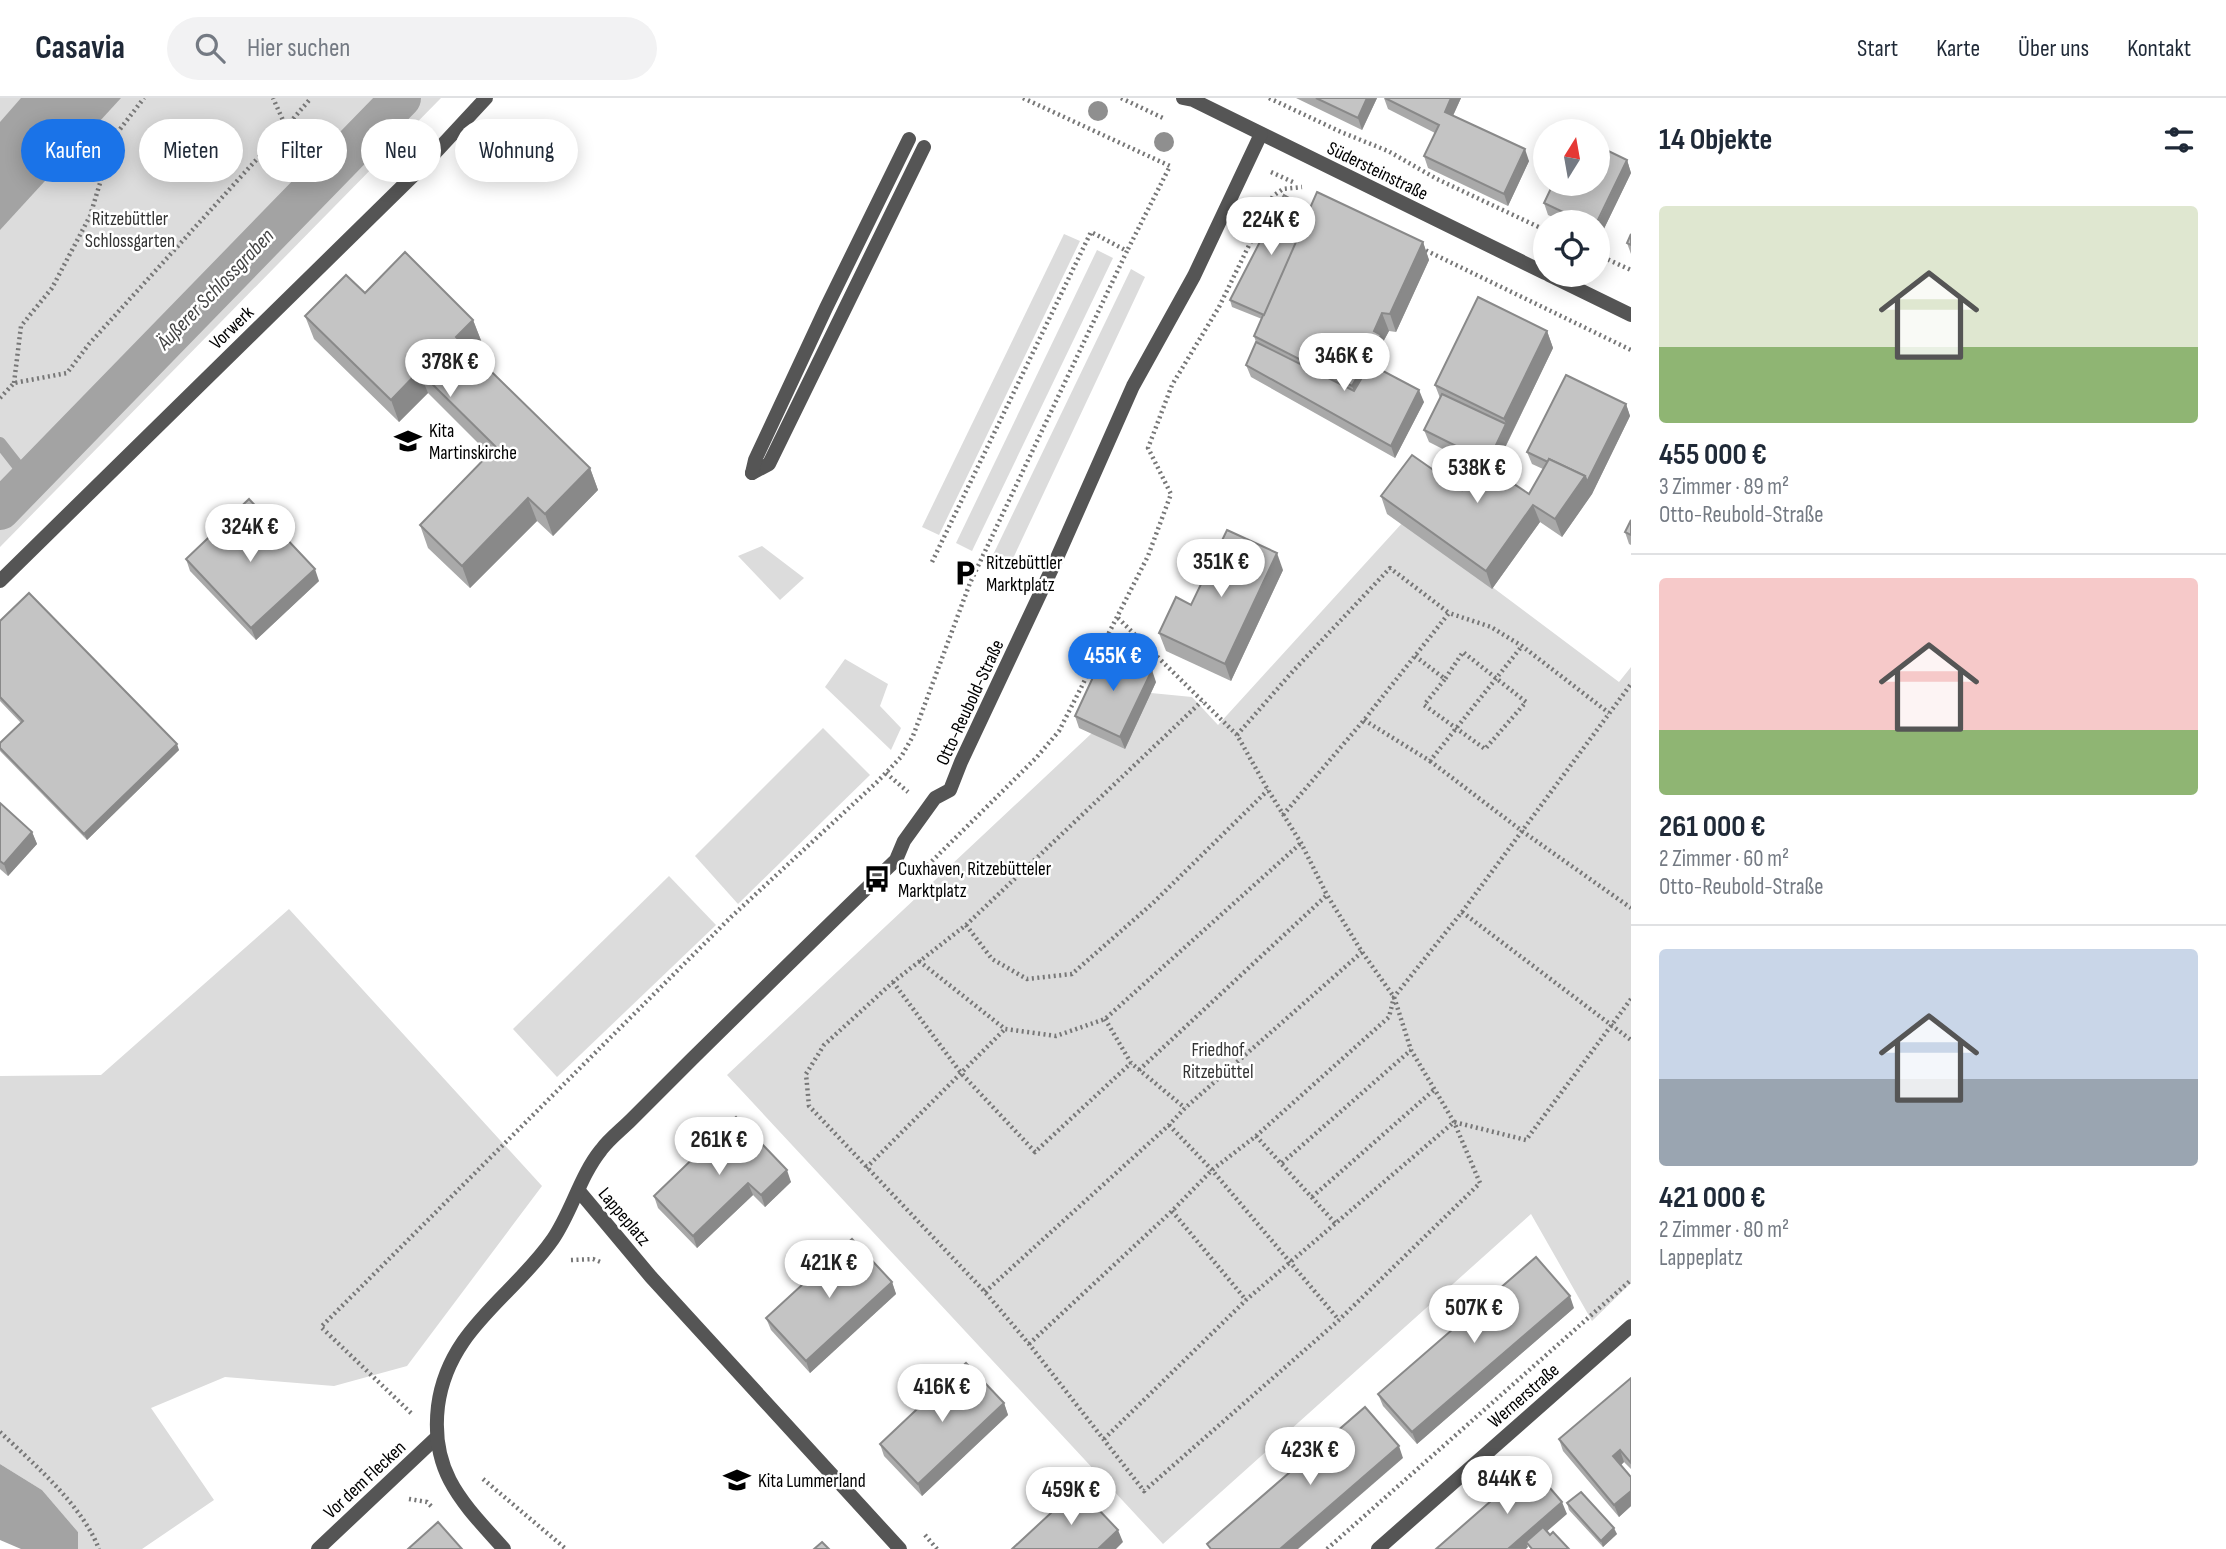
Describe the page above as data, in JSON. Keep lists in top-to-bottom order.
{
  "streets": {
    "street": [
      "Südersteinstraße",
      "Vorwerk",
      "Otto-Reubold-Straße",
      "Lappeplatz",
      "Wernerstraße",
      "Vor dem Flecken"
    ]
  },
  "crossings": [
    ["Südersteinstraße", "Otto-Reubold-Straße"],
    ["Otto-Reubold-Straße", "Lappeplatz"],
    ["Lappeplatz", "Vor dem Flecken"]
  ],
  "water": ["Äußerer Schlossgraben"],
  "parks": ["Ritzebüttler Schlossgarten", "Friedhof Ritzebüttel"],
  "places": {
    "school or university": ["Kita Martinskirche", "Kita Lummerland"],
    "parking": ["Ritzebüttler Marktplatz"],
    "bus stop": ["Cuxhaven, Ritzebütteler Marktplatz"]
  },
  "north": "top",
  "page": {
    "header": "Casavia",
    "search": "Hier suchen",
    "nav": [
      "Start",
      "Karte",
      "Über uns",
      "Kontakt"
    ],
    "heading": "14 Objekte",
    "chip": [
      "Kaufen",
      "Mieten",
      "Filter",
      "Neu",
      "Wohnung"
    ],
    "list": [
      {
        "name": "455 000 €",
        "note": "3 Zimmer · 89 m² · Otto-Reubold-Straße"
      },
      {
        "name": "261 000 €",
        "note": "2 Zimmer · 60 m² · Otto-Reubold-Straße"
      },
      {
        "name": "421 000 €",
        "note": "2 Zimmer · 80 m² · Lappeplatz"
      }
    ],
    "price": [
      "224K €",
      "346K €",
      "378K €",
      "538K €",
      "324K €",
      "351K €",
      "455K €",
      "261K €",
      "421K €",
      "507K €",
      "416K €",
      "423K €",
      "844K €",
      "459K €"
    ]
  }
}
